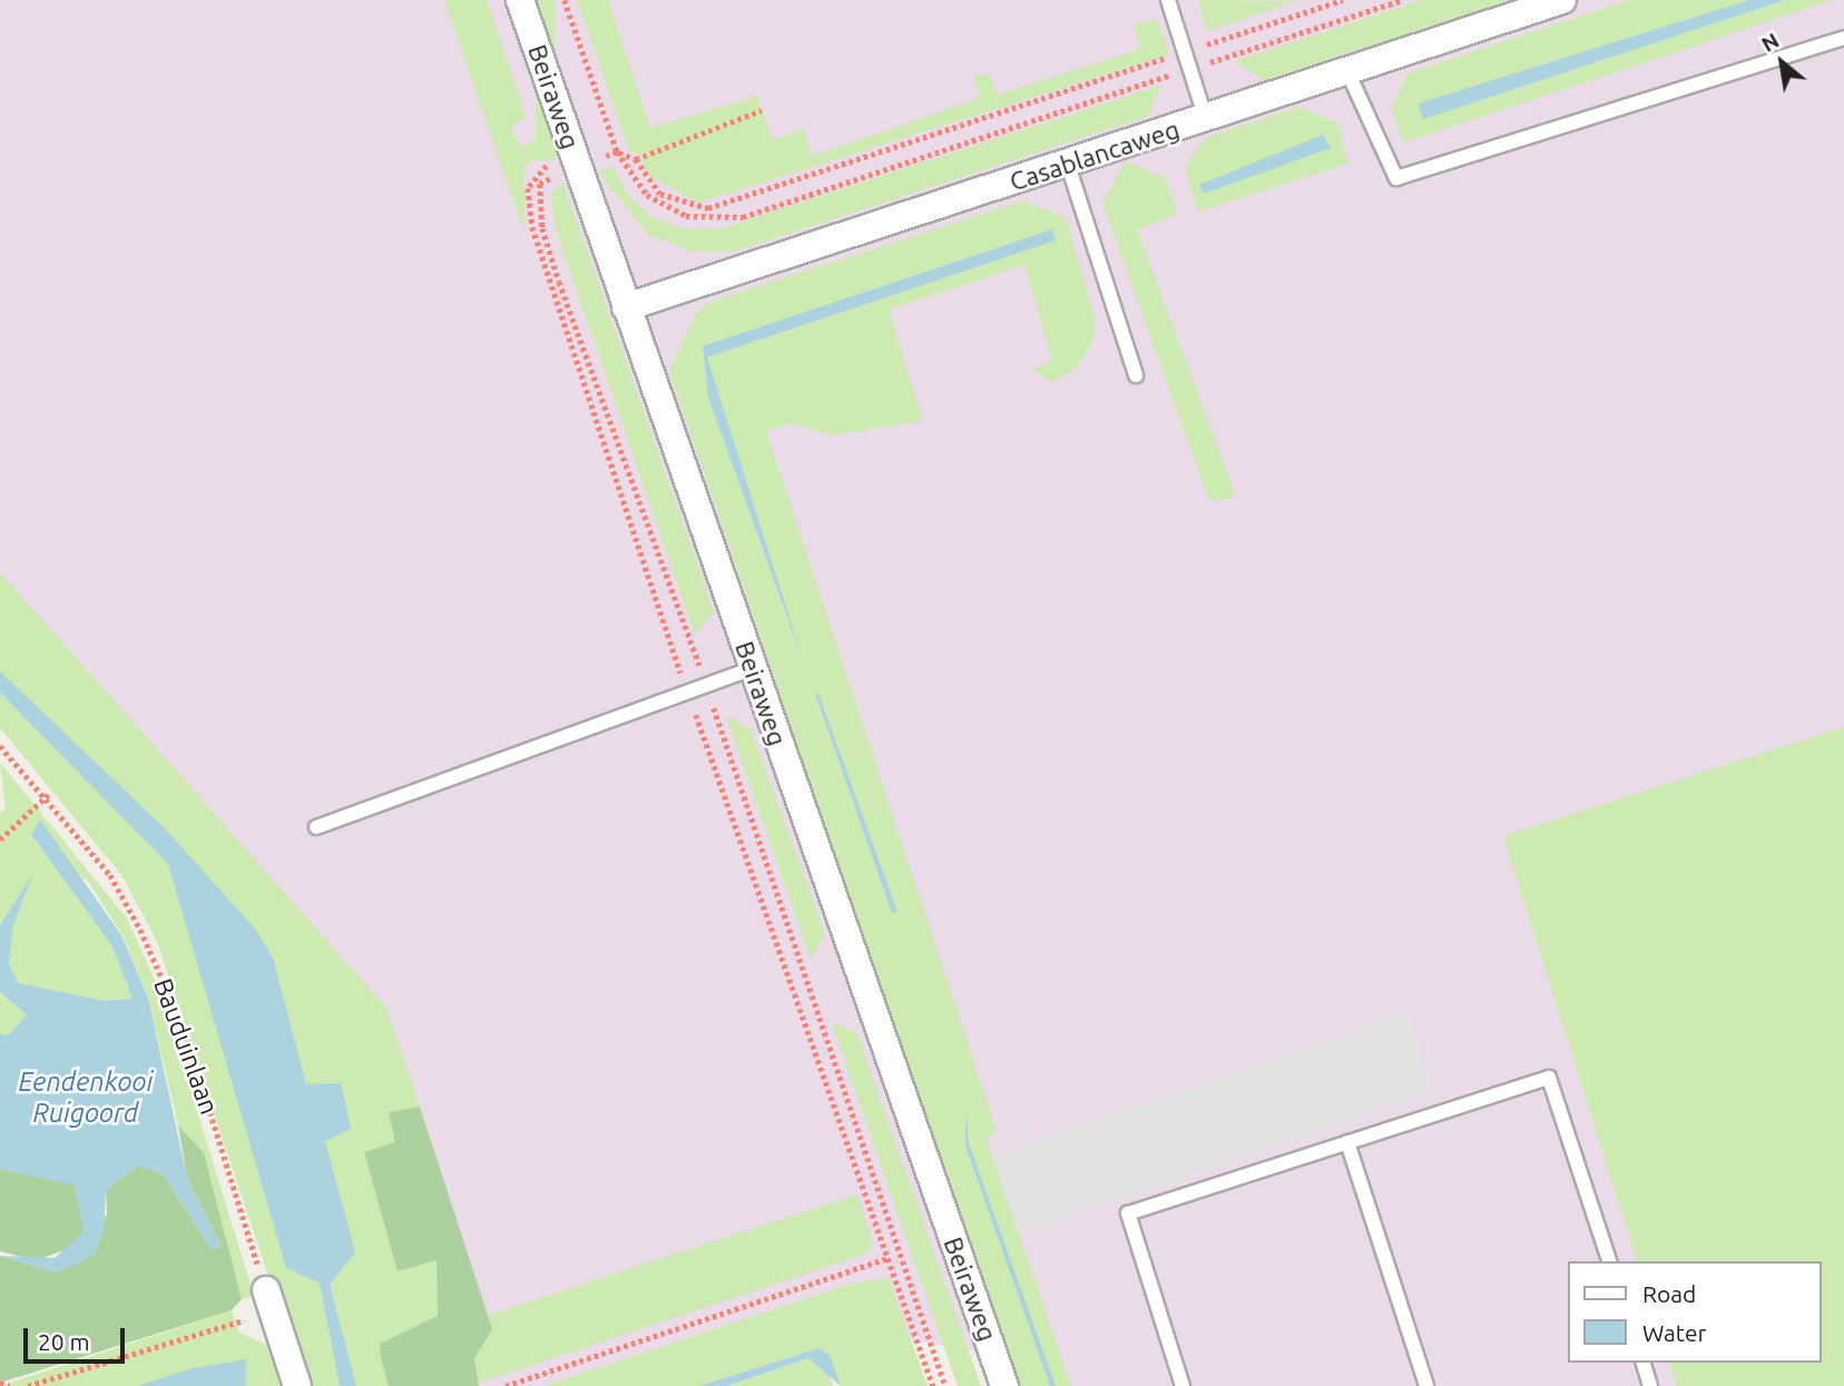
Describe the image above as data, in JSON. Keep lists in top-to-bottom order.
{
  "streets": {
    "street": ["Beiraweg", "Casablancaweg"],
    "path": ["Bauduinlaan"]
  },
  "crossings": [
    ["Beiraweg", "Casablancaweg"]
  ],
  "water": ["Eendenkooi Ruigoord"],
  "legend": ["Road", "Water"],
  "scale_bar": "20 m",
  "north": "top left"
}
